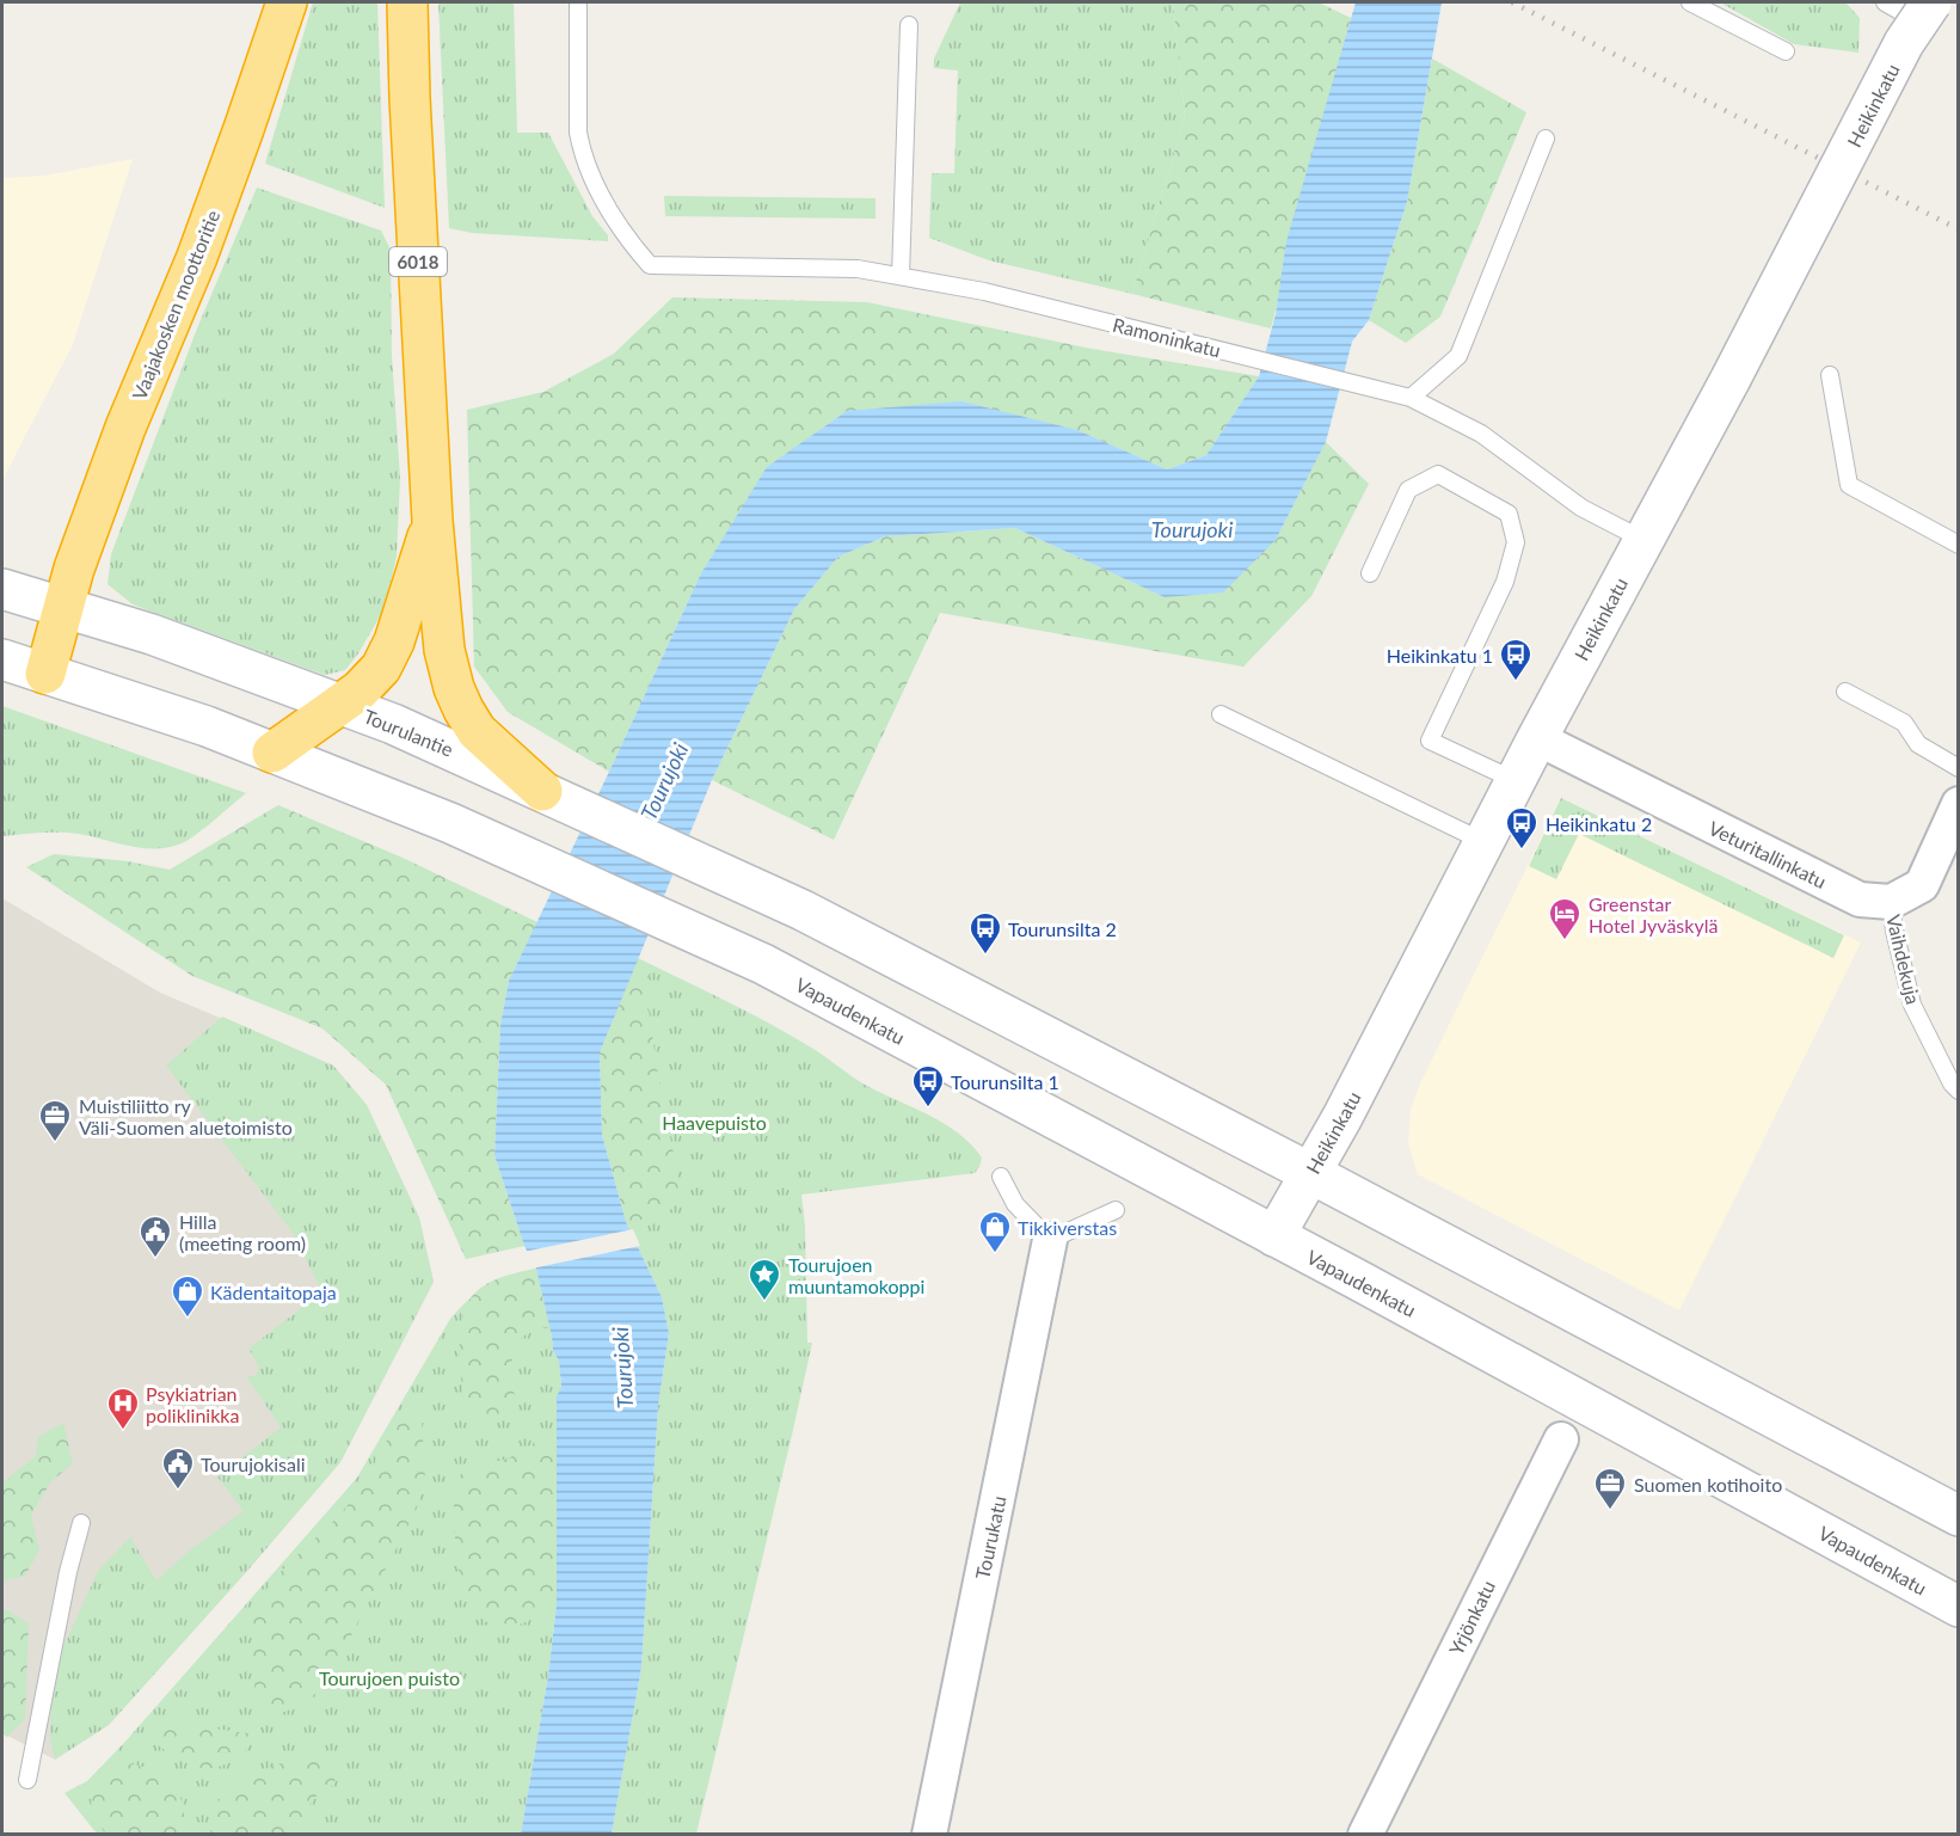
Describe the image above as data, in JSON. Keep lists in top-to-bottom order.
{
  "streets": {
    "highway": ["6018", "Vaajakosken moottoritie"],
    "main road": ["Heikinkatu", "Tourulantie", "Vapaudenkatu"],
    "street": ["Veturitallinkatu", "Tourukatu", "Yrjönkatu"],
    "lane": ["Ramoninkatu", "Vaihdekuja"]
  },
  "crossings": [
    ["Heikinkatu", "Ramoninkatu"],
    ["Heikinkatu", "Veturitallinkatu"],
    ["Heikinkatu", "Vapaudenkatu"],
    ["6018", "Tourulantie"],
    ["Vaajakosken moottoritie", "Tourulantie"],
    ["Veturitallinkatu", "Vaihdekuja"],
    ["Vapaudenkatu", "Yrjönkatu"]
  ],
  "water": ["Tourujoki"],
  "parks": ["Haavepuisto", "Tourujoen puisto"],
  "places": {
    "bus stop": [
      "Heikinkatu 1",
      "Heikinkatu 2",
      "Tourunsilta 2",
      "Tourunsilta 1"
    ],
    "hotel": ["Greenstar Hotel Jyväskylä"],
    "office": ["Muistiliitto ry Väli-Suomen aluetoimisto", "Suomen kotihoito"],
    "shop": ["Tikkiverstas", "Kädentaitopaja"],
    "public building": ["Hilla (meeting room)", "Tourujokisali"],
    "place": ["Tourujoen muuntamokoppi"],
    "hospital": ["Psykiatrian poliklinikka"]
  }
}
